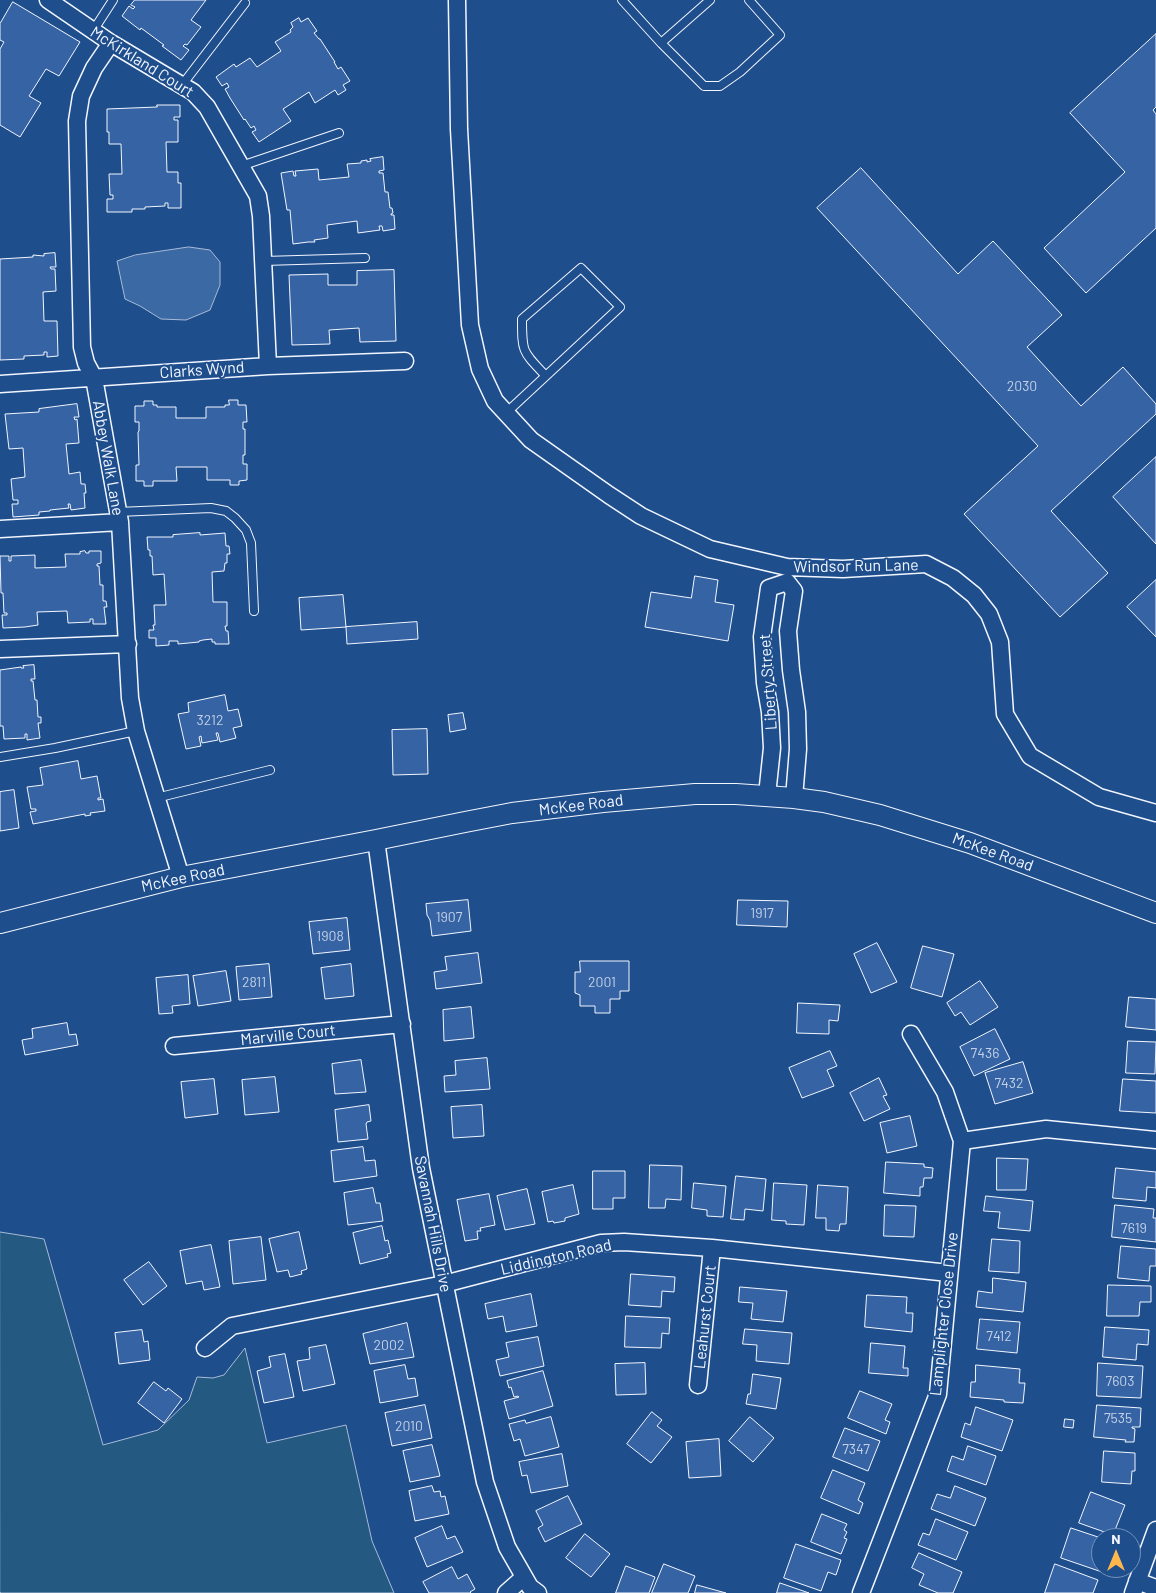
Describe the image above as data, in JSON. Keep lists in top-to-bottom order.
{
  "streets": {
    "street": [
      "McKirkland Court",
      "Clarks Wynd",
      "Abbey Walk Lane",
      "Windsor Run Lane",
      "Liberty Street",
      "McKee Road",
      "Marville Court",
      "Savannah Hills Drive",
      "Liddington Road",
      "Lamplighter Close Drive",
      "Leahurst Court"
    ]
  },
  "crossings": [
    ["McKirkland Court", "Clarks Wynd"],
    ["McKirkland Court", "Abbey Walk Lane"],
    ["Clarks Wynd", "Abbey Walk Lane"],
    ["Abbey Walk Lane", "McKee Road"],
    ["Windsor Run Lane", "Liberty Street"],
    ["Liberty Street", "McKee Road"],
    ["McKee Road", "Savannah Hills Drive"],
    ["Marville Court", "Savannah Hills Drive"],
    ["Savannah Hills Drive", "Liddington Road"],
    ["Liddington Road", "Lamplighter Close Drive"],
    ["Liddington Road", "Leahurst Court"]
  ],
  "house_numbers": [
    "2030",
    "3212",
    "1917",
    "1907",
    "1908",
    "2811",
    "2001",
    "7436",
    "7432",
    "7619",
    "7412",
    "2002",
    "7603",
    "7535",
    "2010",
    "7347"
  ],
  "north": "top"
}
